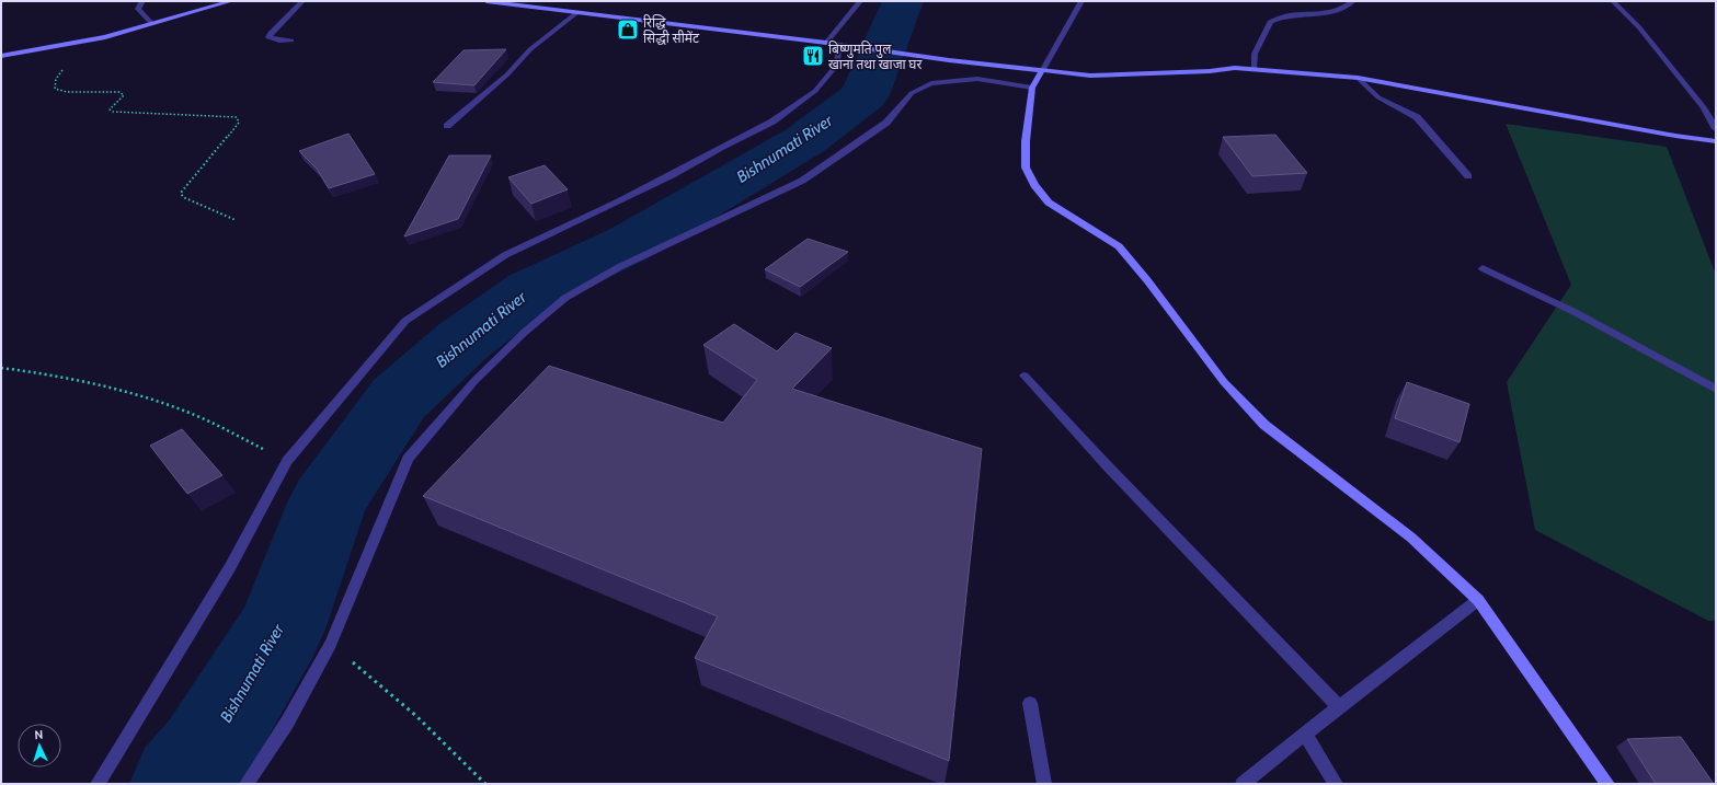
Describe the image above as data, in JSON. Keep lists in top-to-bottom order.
{
  "water": ["Bishnumati River"],
  "places": {
    "shop": ["रिद्धि सिद्धी सीमेंट"],
    "restaurant": ["बिष्णुमति पुल खाना तथा खाजा घर"]
  },
  "north": "top"
}
